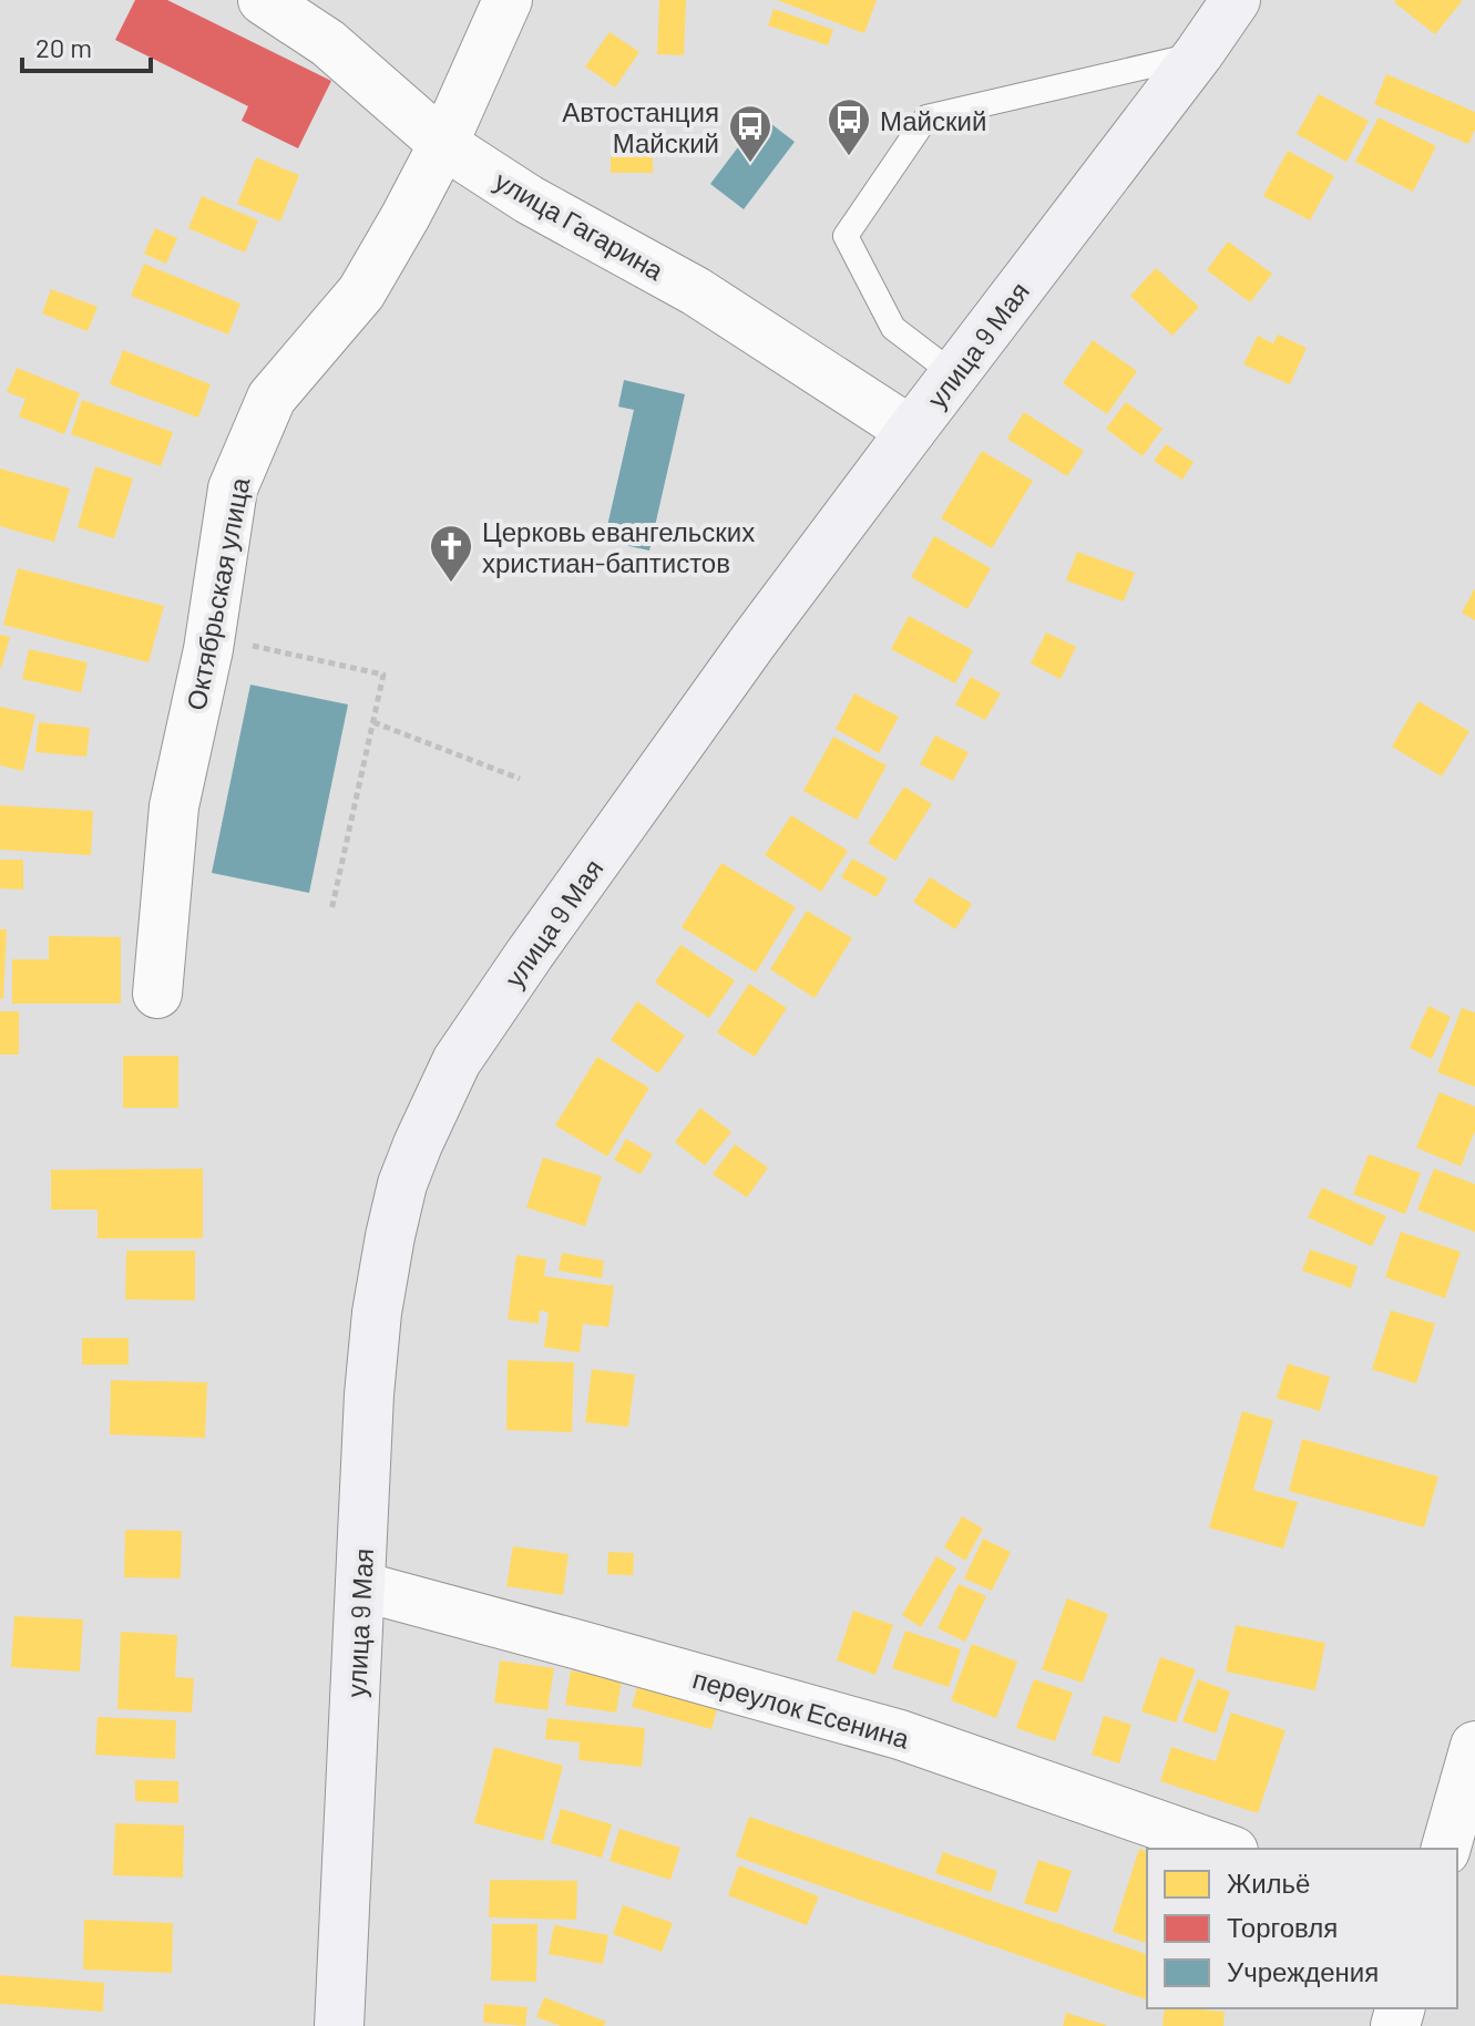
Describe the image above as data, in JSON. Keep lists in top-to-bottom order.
{
  "streets": {
    "street": [
      "улица Гагарина",
      "улица 9 Мая",
      "Октябрьская улица",
      "переулок Есенина"
    ]
  },
  "crossings": [
    ["улица Гагарина", "улица 9 Мая"],
    ["улица Гагарина", "Октябрьская улица"],
    ["улица 9 Мая", "переулок Есенина"]
  ],
  "places": {
    "bus stop": ["Майский", "Автостанция Майский"],
    "church": ["Церковь евангельских христиан-баптистов"]
  },
  "legend": ["Жильё", "Торговля", "Учреждения"],
  "scale_bar": "20 m"
}
